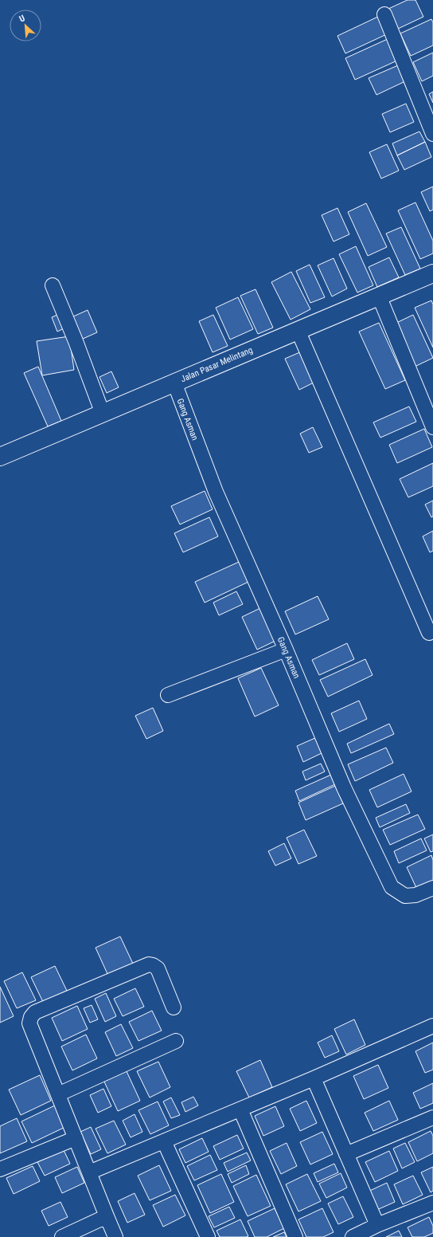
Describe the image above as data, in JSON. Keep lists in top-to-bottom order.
{
  "streets": {
    "street": ["Jalan Pasar Melintang", "Gang Asman"]
  },
  "crossings": [
    ["Jalan Pasar Melintang", "Gang Asman"]
  ],
  "north": "top left"
}
